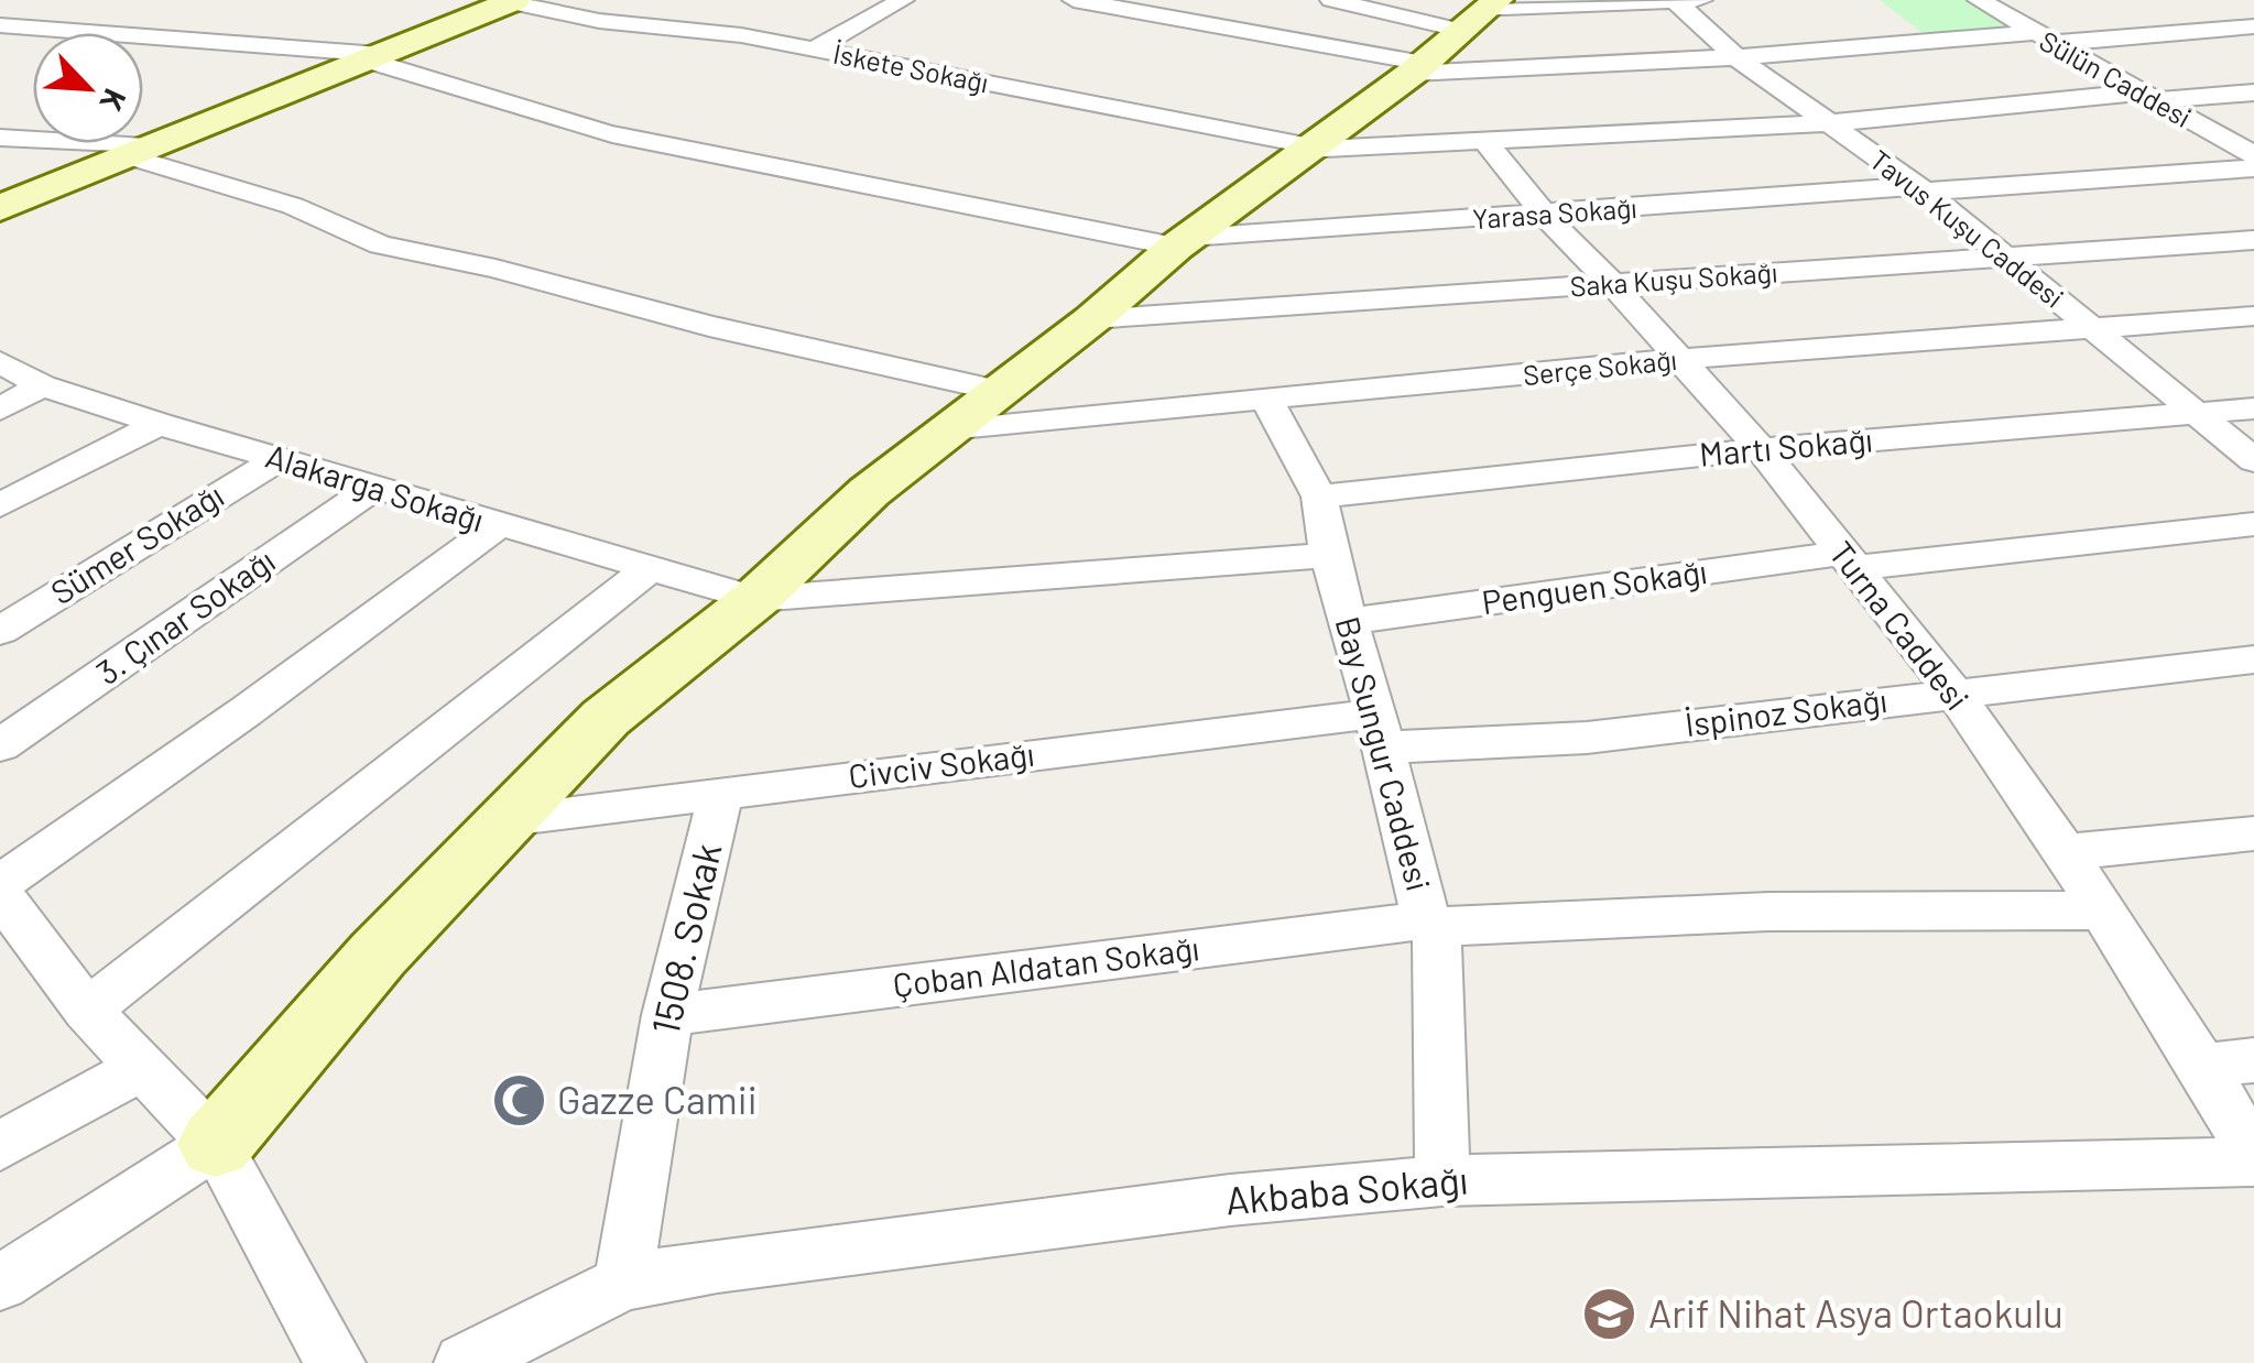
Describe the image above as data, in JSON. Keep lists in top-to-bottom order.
{
  "streets": {
    "street": [
      "İskete Sokağı",
      "Sülün Caddesi",
      "Yarasa Sokağı",
      "Tavus Kuşu Caddesi",
      "Saka Kuşu Sokağı",
      "Serçe Sokağı",
      "Martı Sokağı",
      "Alakarga Sokağı",
      "Sümer Sokağı",
      "Penguen Sokağı",
      "3. Çınar Sokağı",
      "Turna Caddesi",
      "İspinoz Sokağı",
      "Bay Sungur Caddesi",
      "Civciv Sokağı",
      "1508. Sokak",
      "Çoban Aldatan Sokağı",
      "Akbaba Sokağı"
    ]
  },
  "crossings": [
    ["İskete Sokağı", "Sülün Caddesi"],
    ["İskete Sokağı", "Tavus Kuşu Caddesi"],
    ["İskete Sokağı", "Turna Caddesi"],
    ["Yarasa Sokağı", "Tavus Kuşu Caddesi"],
    ["Yarasa Sokağı", "Turna Caddesi"],
    ["Tavus Kuşu Caddesi", "Saka Kuşu Sokağı"],
    ["Tavus Kuşu Caddesi", "Serçe Sokağı"],
    ["Tavus Kuşu Caddesi", "Martı Sokağı"],
    ["Saka Kuşu Sokağı", "Turna Caddesi"],
    ["Serçe Sokağı", "Turna Caddesi"],
    ["Serçe Sokağı", "Bay Sungur Caddesi"],
    ["Martı Sokağı", "Turna Caddesi"],
    ["Martı Sokağı", "Bay Sungur Caddesi"],
    ["Alakarga Sokağı", "Sümer Sokağı"],
    ["Alakarga Sokağı", "3. Çınar Sokağı"],
    ["Penguen Sokağı", "Turna Caddesi"],
    ["Penguen Sokağı", "Bay Sungur Caddesi"],
    ["Turna Caddesi", "İspinoz Sokağı"],
    ["Turna Caddesi", "Çoban Aldatan Sokağı"],
    ["Turna Caddesi", "Akbaba Sokağı"],
    ["İspinoz Sokağı", "Bay Sungur Caddesi"],
    ["İspinoz Sokağı", "Civciv Sokağı"],
    ["Bay Sungur Caddesi", "Civciv Sokağı"],
    ["Bay Sungur Caddesi", "Çoban Aldatan Sokağı"],
    ["Bay Sungur Caddesi", "Akbaba Sokağı"],
    ["Civciv Sokağı", "1508. Sokak"],
    ["1508. Sokak", "Çoban Aldatan Sokağı"],
    ["1508. Sokak", "Akbaba Sokağı"]
  ],
  "places": {
    "mosque": ["Gazze Camii"],
    "school or university": ["Arif Nihat Asya Ortaokulu"]
  },
  "north": "bottom right"
}
